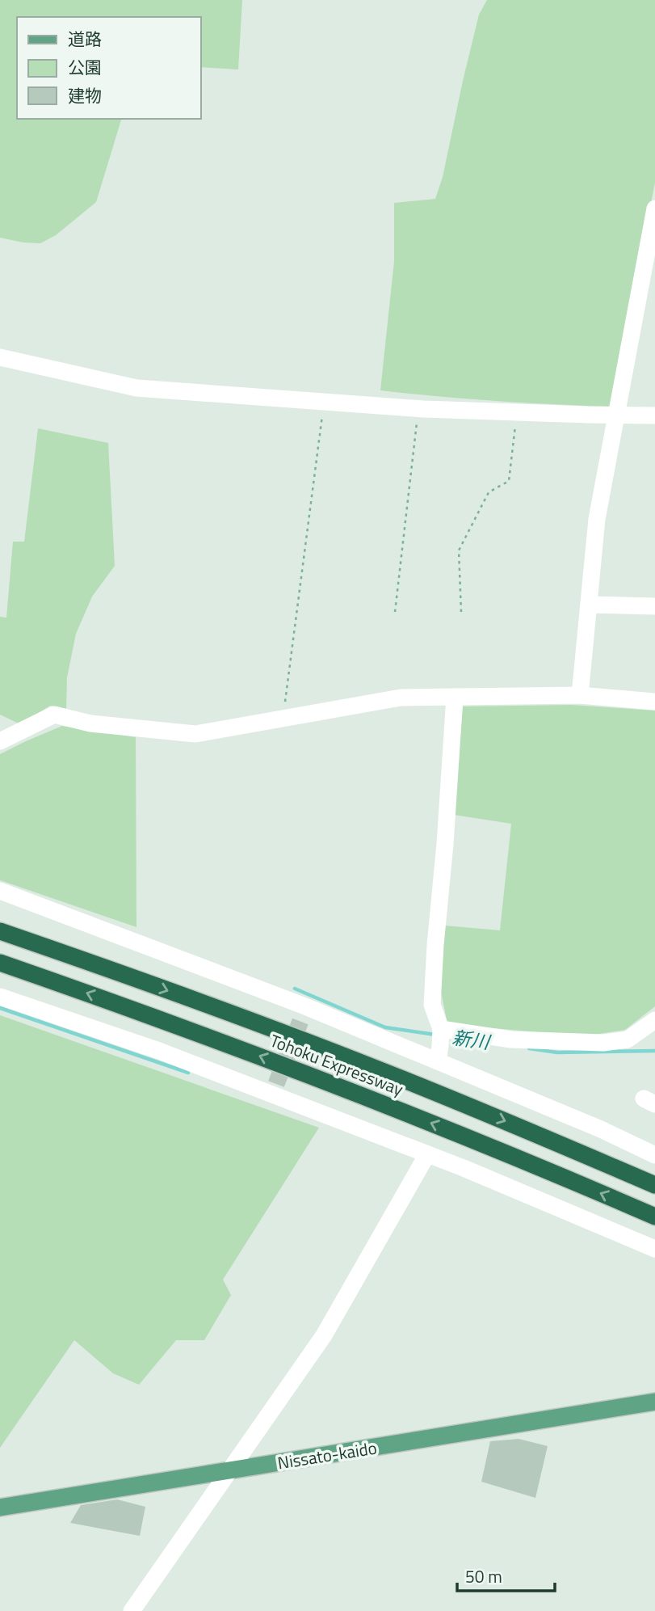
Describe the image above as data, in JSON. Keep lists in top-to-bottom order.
{
  "streets": {
    "highway": ["Tohoku Expressway"],
    "main road": ["Nissato-kaido"]
  },
  "water": ["新川"],
  "legend": ["道路", "公園", "建物"],
  "scale_bar": "50 m"
}
